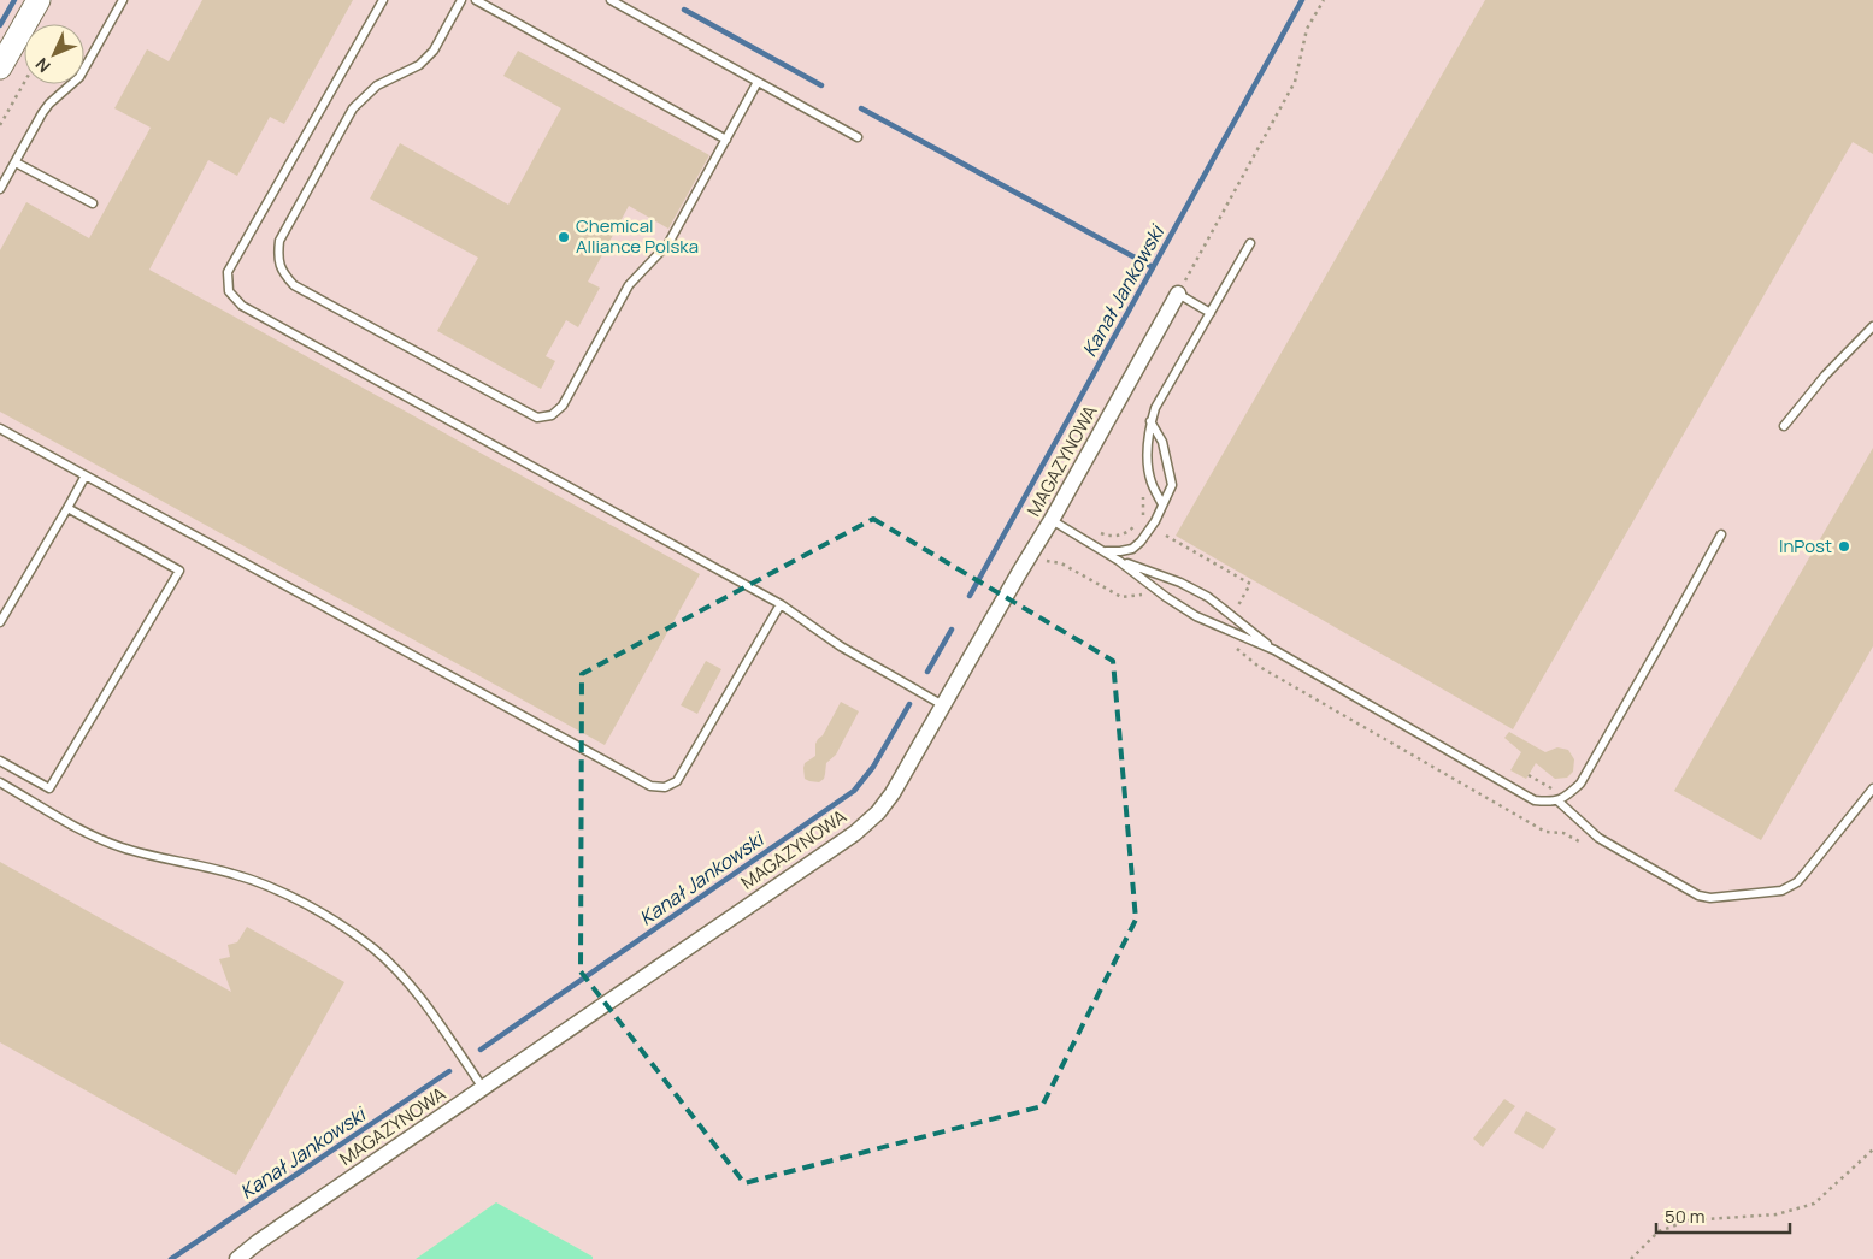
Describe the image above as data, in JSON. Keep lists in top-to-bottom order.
{
  "streets": {
    "street": ["MAGAZYNOWA"]
  },
  "water": ["Kanał Jankowski"],
  "places": ["Chemical Alliance Polska", "InPost"],
  "scale_bar": "50 m",
  "north": "bottom left"
}
